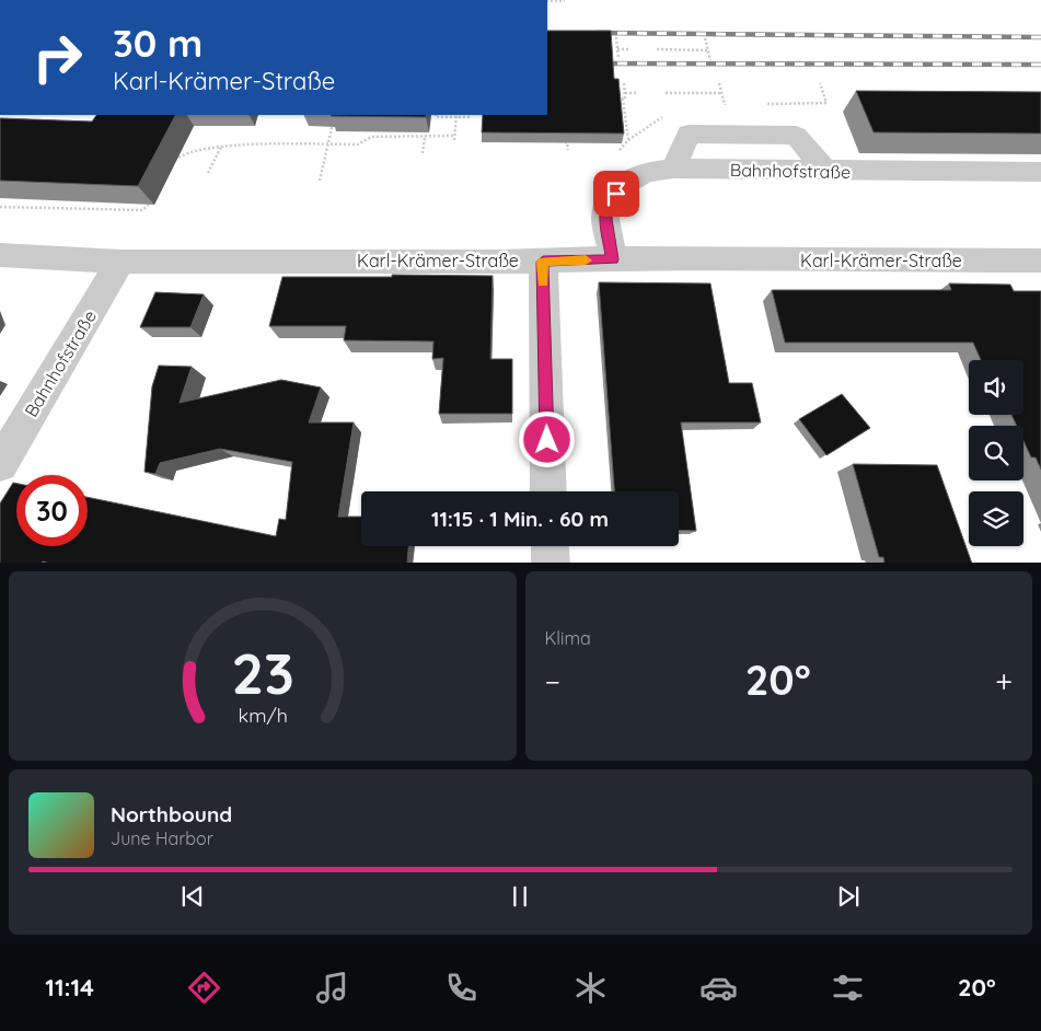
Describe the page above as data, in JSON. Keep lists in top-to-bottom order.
{
  "streets": {
    "street": ["Bahnhofstraße", "Karl-Krämer-Straße"]
  },
  "crossings": [
    ["Bahnhofstraße", "Karl-Krämer-Straße"]
  ],
  "page": {
    "turn": ["30 m", "Karl-Krämer-Straße"],
    "limit": "30",
    "trip": "11:15 · 1 Min. · 60 m",
    "tile": "Klima",
    "heat": ["−", "20°", "+"],
    "song": ["Northbound", "June Harbor"],
    "tabs": ["11:14", "20°"],
    "gauge": ["23", "km/h"]
  }
}
